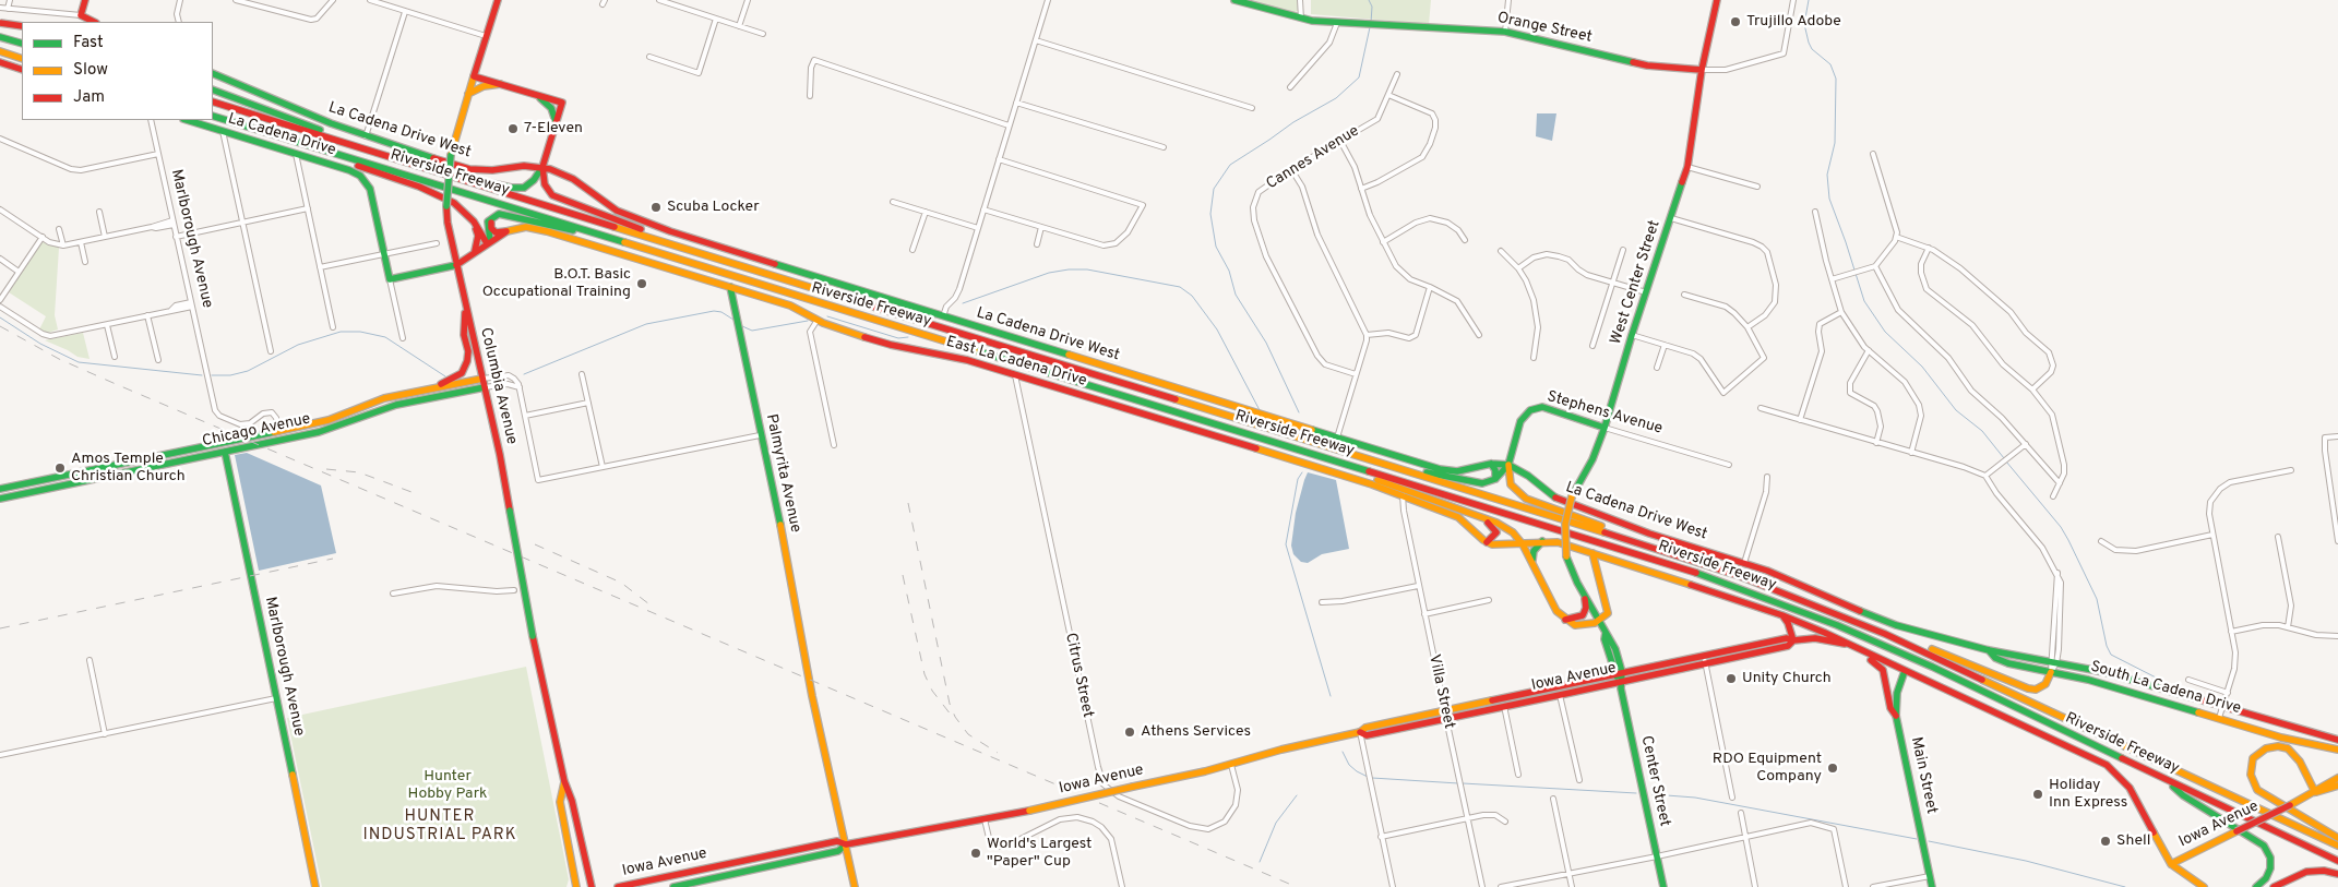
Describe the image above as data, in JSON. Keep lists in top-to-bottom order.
{
  "streets": {
    "main road": [
      "Orange Street",
      "La Cadena Drive West",
      "La Cadena Drive",
      "Riverside Freeway",
      "Marlborough Avenue",
      "West Center Street",
      "East La Cadena Drive",
      "Columbia Avenue",
      "Stephens Avenue",
      "Chicago Avenue",
      "Palmyrita Avenue",
      "Iowa Avenue",
      "South La Cadena Drive",
      "Main Street",
      "Center Street"
    ],
    "street": ["Cannes Avenue", "Citrus Street", "Villa Street"]
  },
  "crossings": [
    ["Orange Street", "West Center Street"],
    ["La Cadena Drive West", "Stephens Avenue"],
    ["La Cadena Drive West", "South La Cadena Drive"],
    ["Marlborough Avenue", "Chicago Avenue"],
    ["West Center Street", "Stephens Avenue"],
    ["West Center Street", "Center Street"],
    ["East La Cadena Drive", "Columbia Avenue"],
    ["East La Cadena Drive", "Palmyrita Avenue"],
    ["East La Cadena Drive", "Citrus Street"],
    ["East La Cadena Drive", "Villa Street"],
    ["Columbia Avenue", "Chicago Avenue"],
    ["Palmyrita Avenue", "Iowa Avenue"],
    ["Citrus Street", "Iowa Avenue"],
    ["Iowa Avenue", "Villa Street"],
    ["Iowa Avenue", "Main Street"],
    ["Iowa Avenue", "Center Street"]
  ],
  "districts": ["HUNTER INDUSTRIAL PARK"],
  "parks": ["Hunter Hobby Park"],
  "places": [
    "Trujillo Adobe",
    "7-Eleven",
    "Scuba Locker",
    "B.O.T. Basic Occupational Training",
    "Amos Temple Christian Church",
    "Unity Church",
    "Athens Services",
    "RDO Equipment Company",
    "Holiday Inn Express",
    "Shell",
    "World's Largest \"Paper\" Cup"
  ],
  "legend": ["Fast", "Slow", "Jam"]
}
